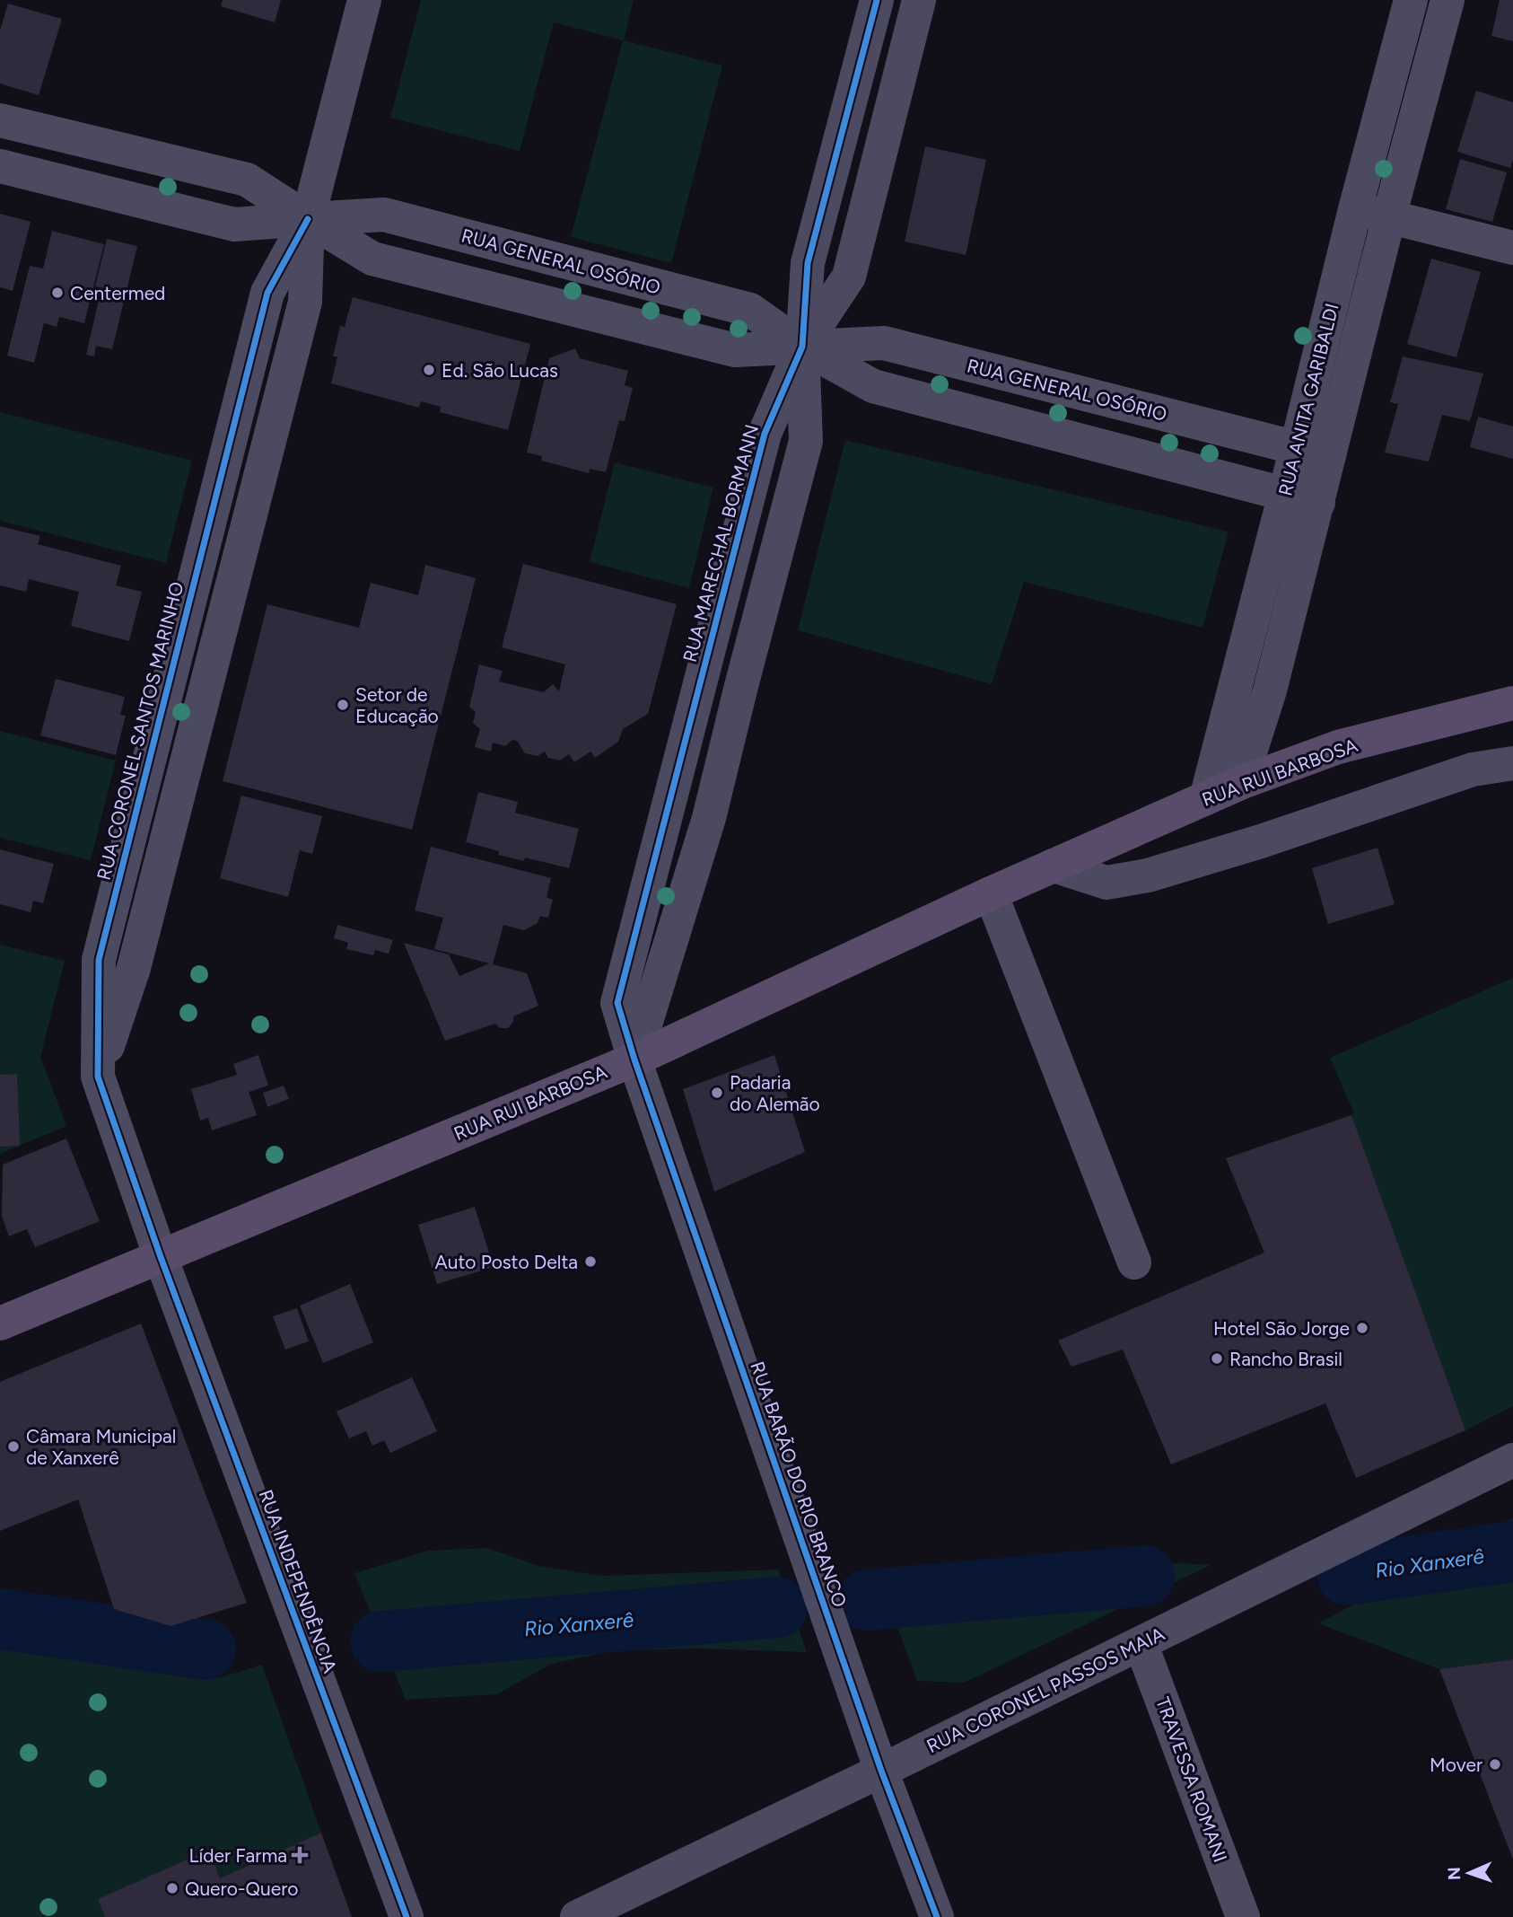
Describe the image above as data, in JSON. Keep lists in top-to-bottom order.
{
  "streets": {
    "main road": ["RUA RUI BARBOSA"],
    "street": [
      "RUA GENERAL OSÓRIO",
      "RUA ANITA GARIBALDI",
      "RUA MARECHAL BORMANN",
      "RUA CORONEL SANTOS MARINHO",
      "RUA BARÃO DO RIO BRANCO",
      "RUA INDEPENDÊNCIA",
      "RUA CORONEL PASSOS MAIA",
      "TRAVESSA ROMANI"
    ]
  },
  "crossings": [
    ["RUA GENERAL OSÓRIO", "RUA ANITA GARIBALDI"],
    ["RUA GENERAL OSÓRIO", "RUA MARECHAL BORMANN"],
    ["RUA GENERAL OSÓRIO", "RUA CORONEL SANTOS MARINHO"],
    ["RUA ANITA GARIBALDI", "RUA RUI BARBOSA"],
    ["RUA MARECHAL BORMANN", "RUA RUI BARBOSA"],
    ["RUA MARECHAL BORMANN", "RUA BARÃO DO RIO BRANCO"],
    ["RUA CORONEL SANTOS MARINHO", "RUA RUI BARBOSA"],
    ["RUA CORONEL SANTOS MARINHO", "RUA INDEPENDÊNCIA"],
    ["RUA RUI BARBOSA", "RUA BARÃO DO RIO BRANCO"],
    ["RUA RUI BARBOSA", "RUA INDEPENDÊNCIA"],
    ["RUA BARÃO DO RIO BRANCO", "RUA CORONEL PASSOS MAIA"],
    ["RUA CORONEL PASSOS MAIA", "TRAVESSA ROMANI"]
  ],
  "water": ["Rio Xanxerê"],
  "places": {
    "other": [
      "Centermed",
      "Ed. São Lucas",
      "Setor de Educação",
      "Padaria do Alemão",
      "Auto Posto Delta",
      "Hotel São Jorge",
      "Rancho Brasil",
      "Câmara Municipal de Xanxerê",
      "Mover",
      "Quero-Quero"
    ],
    "health": ["Líder Farma"]
  },
  "north": "left"
}
